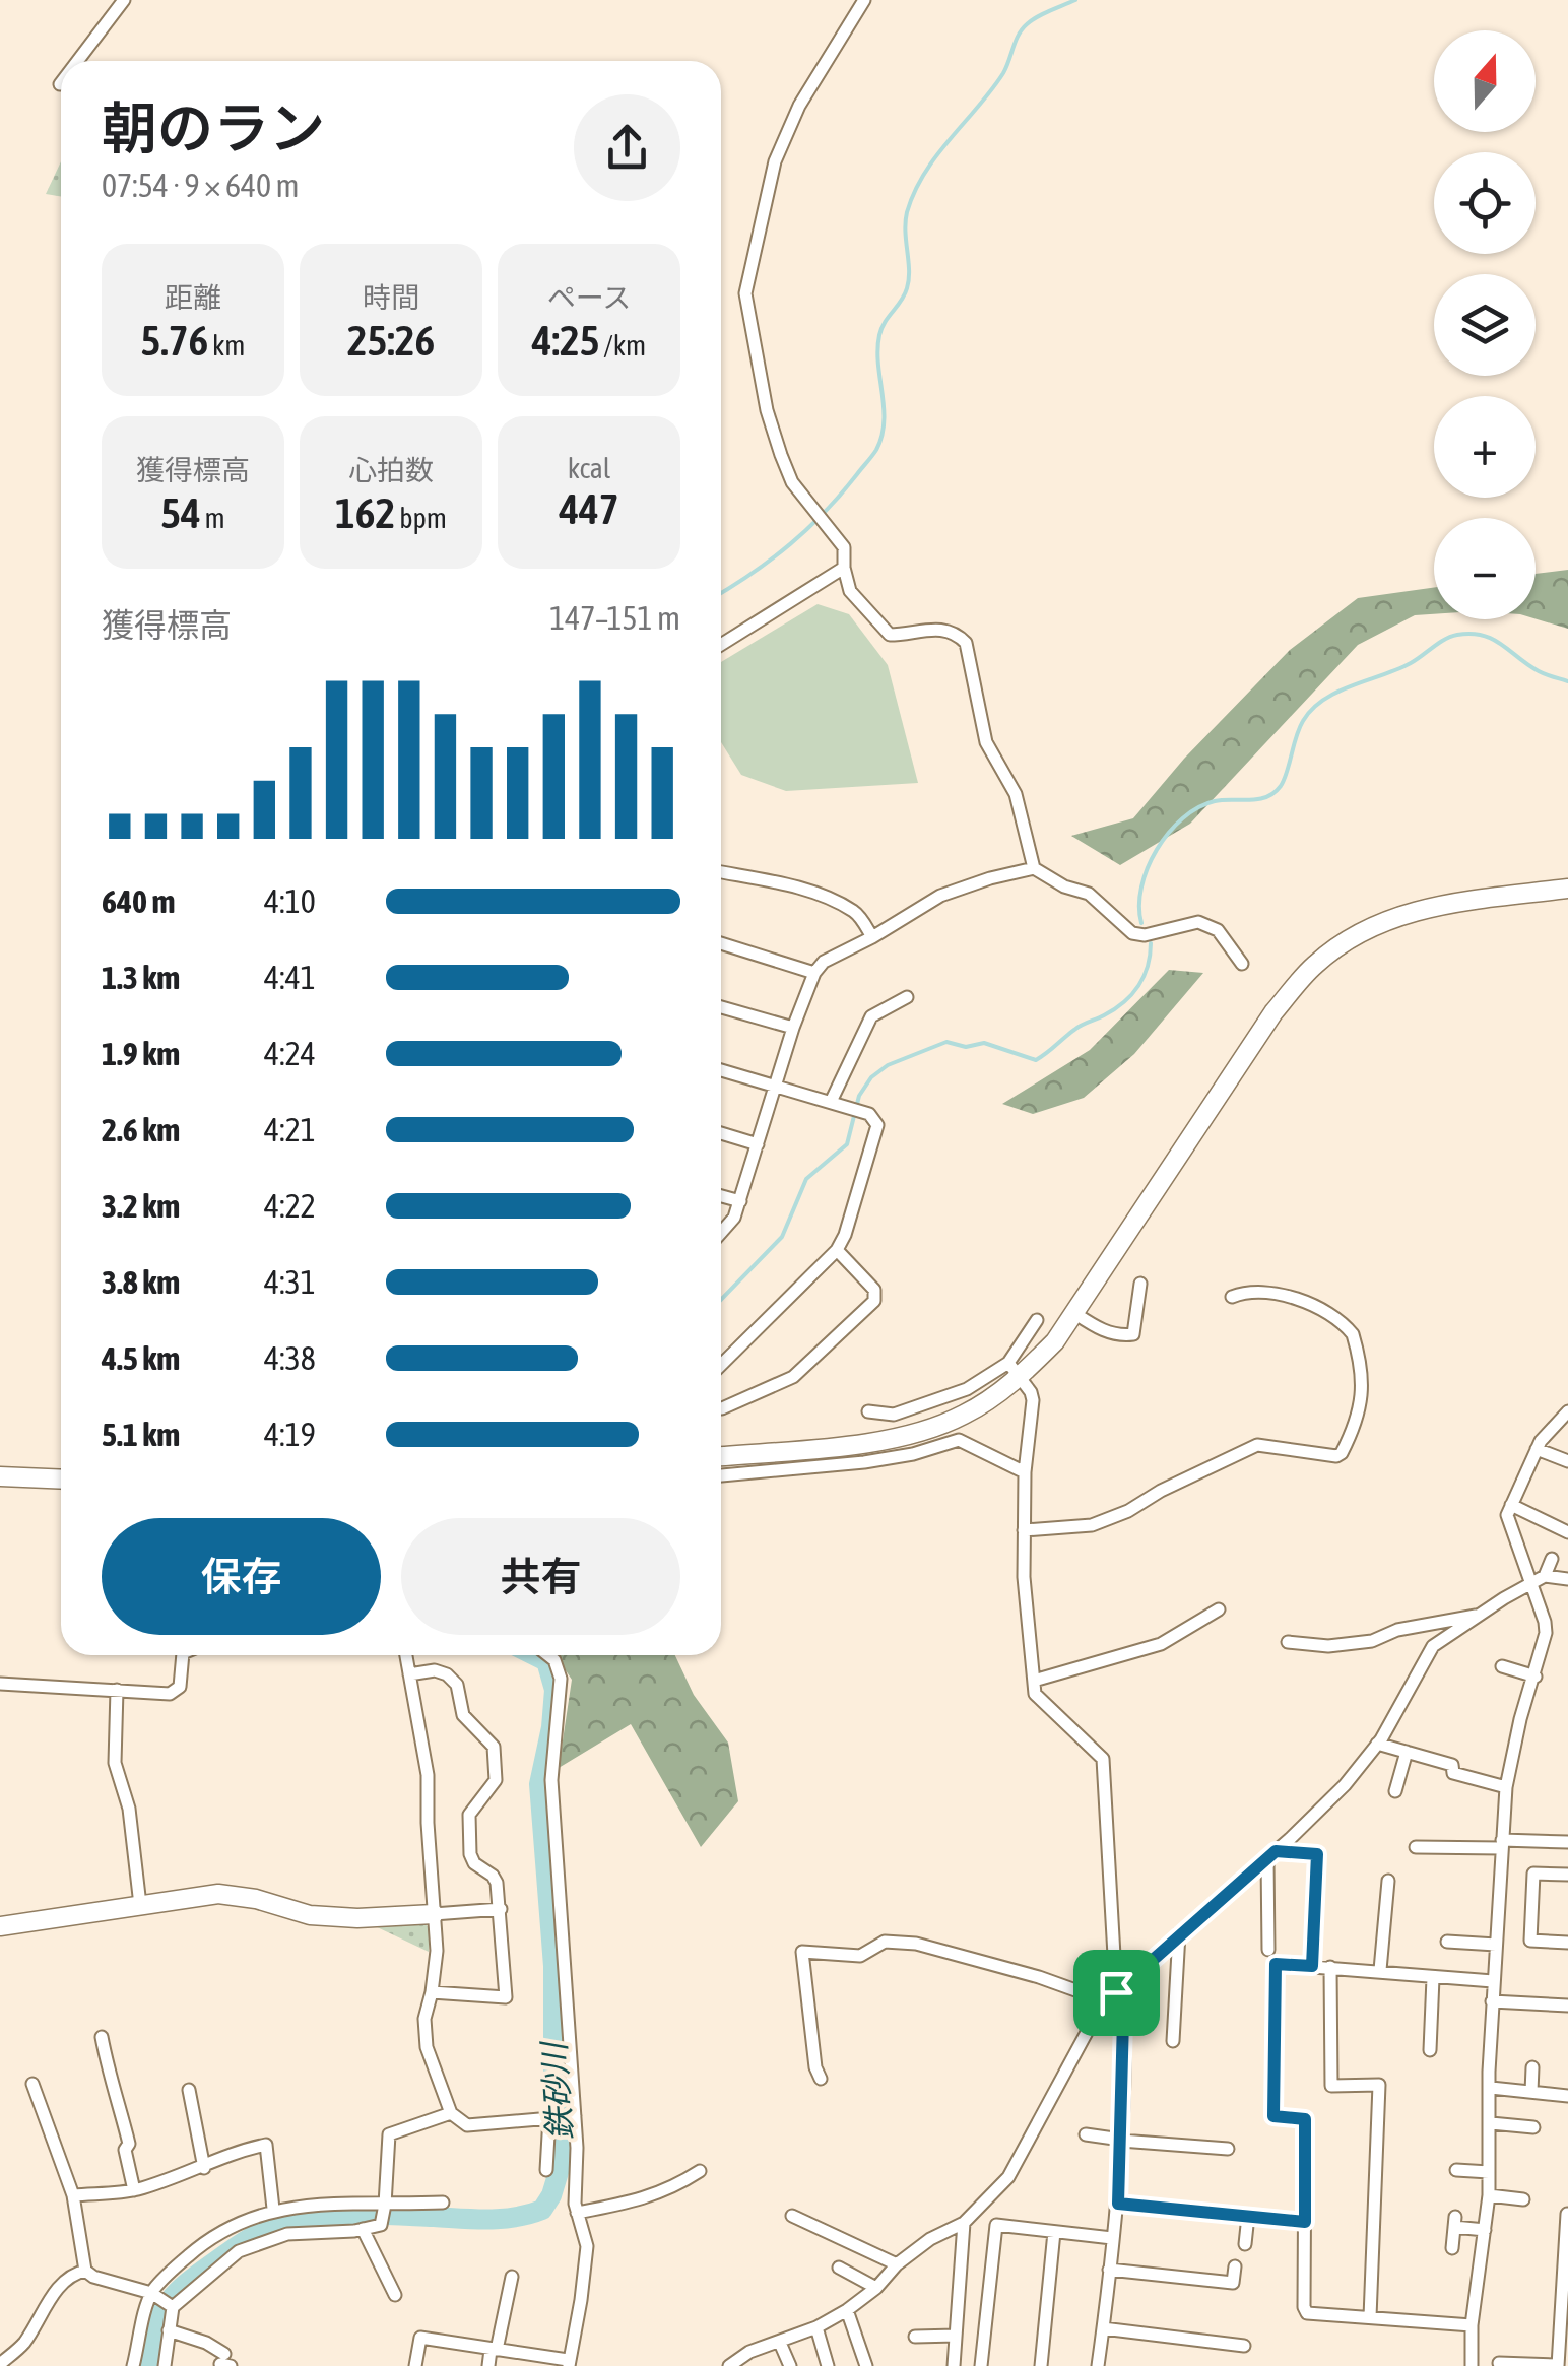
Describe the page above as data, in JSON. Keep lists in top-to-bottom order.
{
  "water": ["鉄砂川"],
  "north": "top",
  "page": {
    "map_buttons": ["+", "−"],
    "heading": ["朝のラン", "07:54 · 9 × 640 m"],
    "stats": [
      ["距離", "5.76 km"],
      ["時間", "25:26"],
      ["ペース", "4:25 /km"],
      ["獲得標高", "54 m"],
      ["心拍数", "162 bpm"],
      ["kcal", "447"]
    ],
    "chart": ["獲得標高", "147–151 m"],
    "list": [
      {
        "name": "640 m",
        "note": "4:10"
      },
      {
        "name": "1.3 km",
        "note": "4:41"
      },
      {
        "name": "1.9 km",
        "note": "4:24"
      },
      {
        "name": "2.6 km",
        "note": "4:21"
      },
      {
        "name": "3.2 km",
        "note": "4:22"
      },
      {
        "name": "3.8 km",
        "note": "4:31"
      },
      {
        "name": "4.5 km",
        "note": "4:38"
      },
      {
        "name": "5.1 km",
        "note": "4:19"
      }
    ],
    "buttons": ["保存", "共有"]
  }
}
